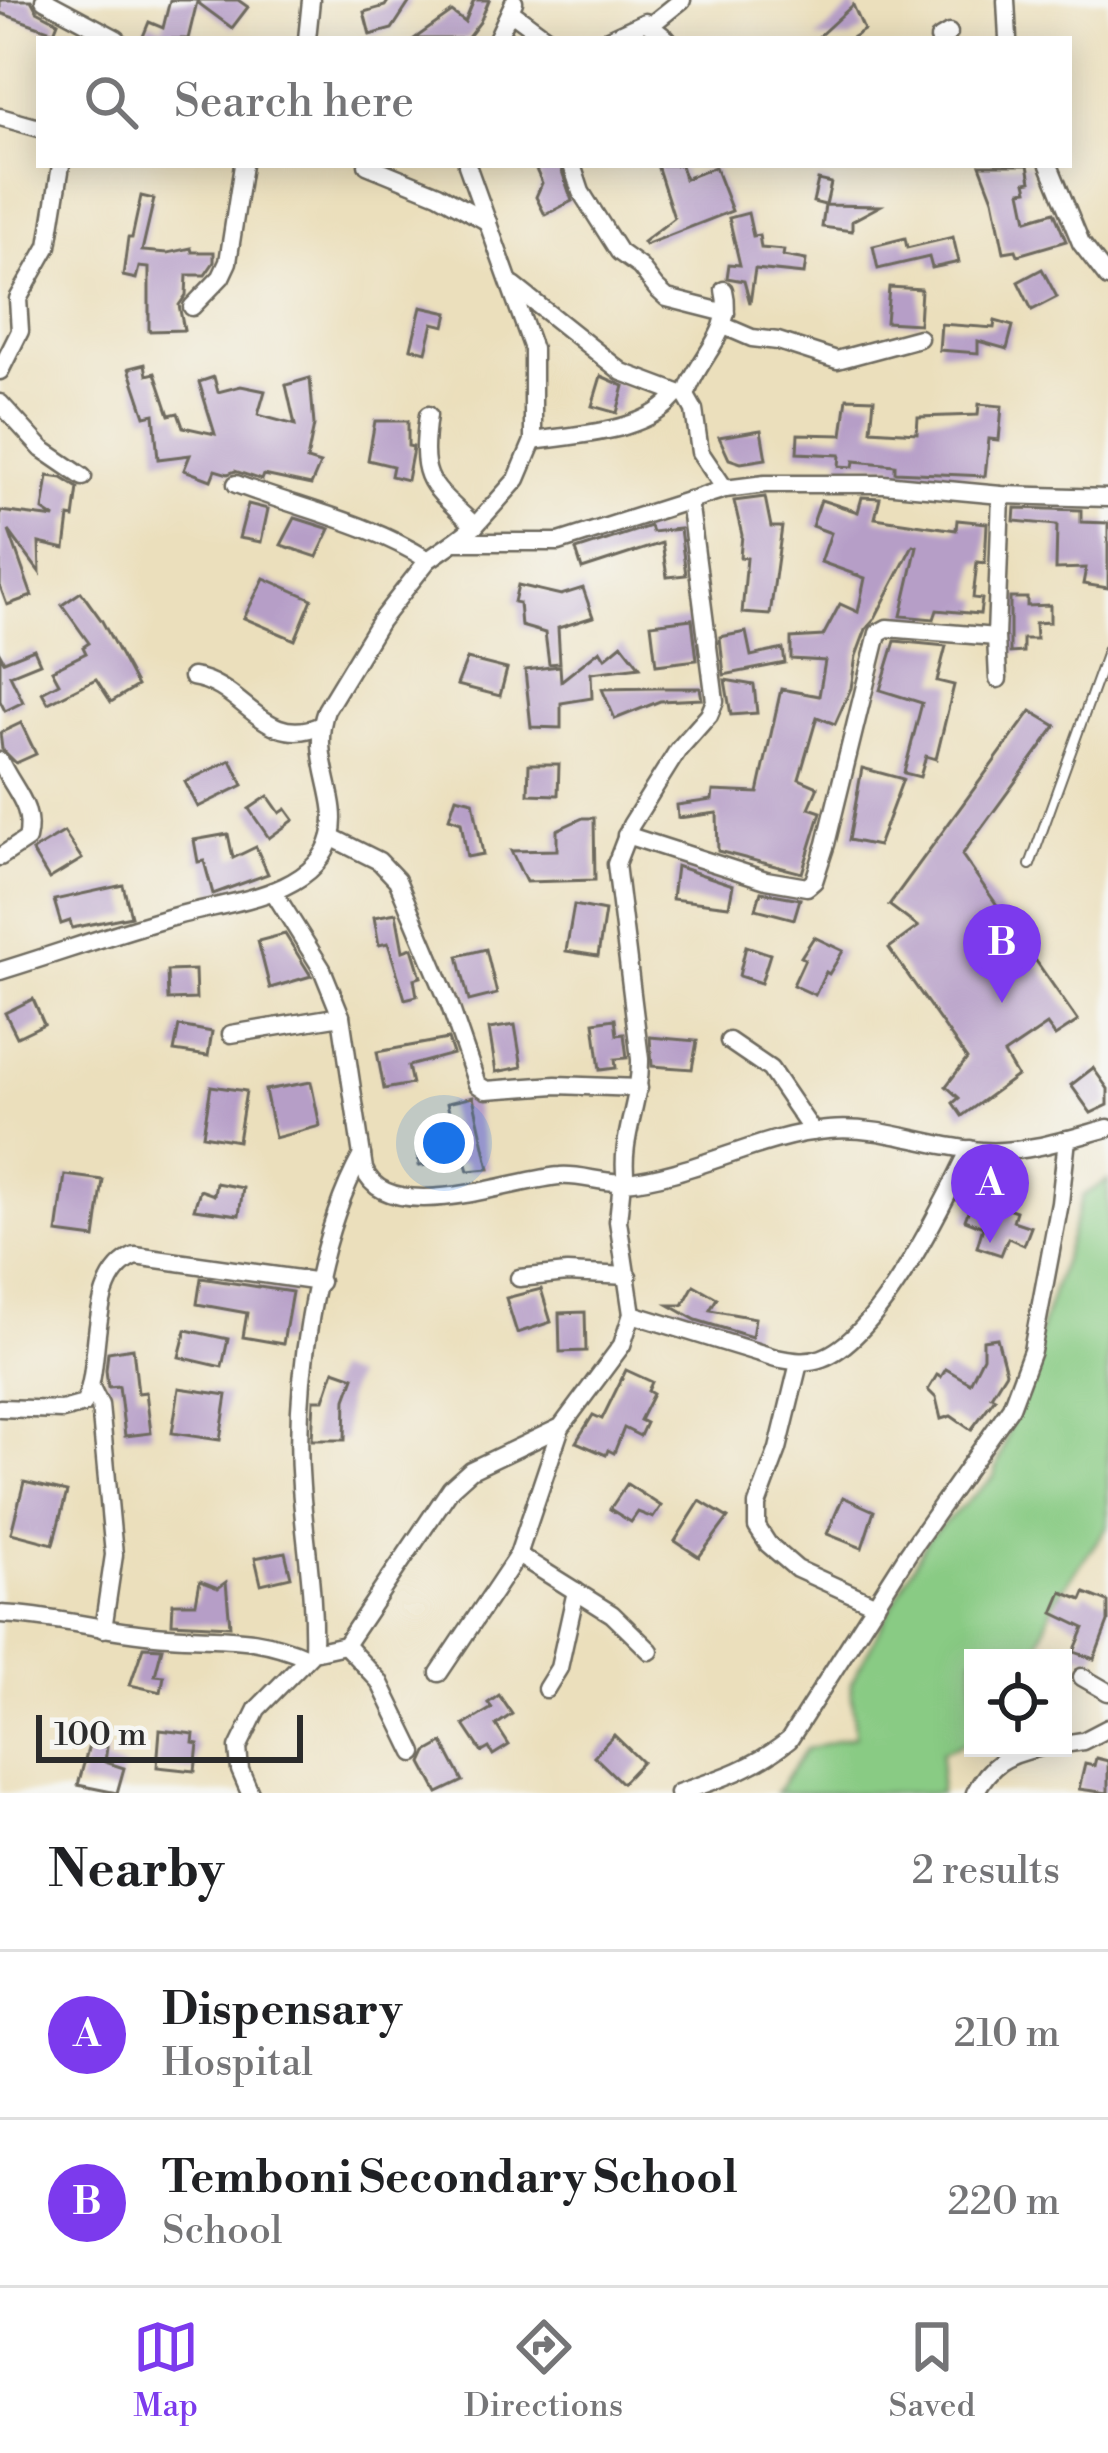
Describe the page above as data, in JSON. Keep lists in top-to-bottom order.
{
  "scale_bar": "100 m",
  "page": {
    "search": "Search here",
    "pins": ["B", "A"],
    "scale": "100 m",
    "heading": ["Nearby", "2 results"],
    "list": [
      {
        "mark": "A",
        "name": "Dispensary",
        "note": "Hospital",
        "value": "210 m"
      },
      {
        "mark": "B",
        "name": "Temboni Secondary School",
        "note": "School",
        "value": "220 m"
      }
    ],
    "nav": ["Map", "Directions", "Saved"]
  }
}
